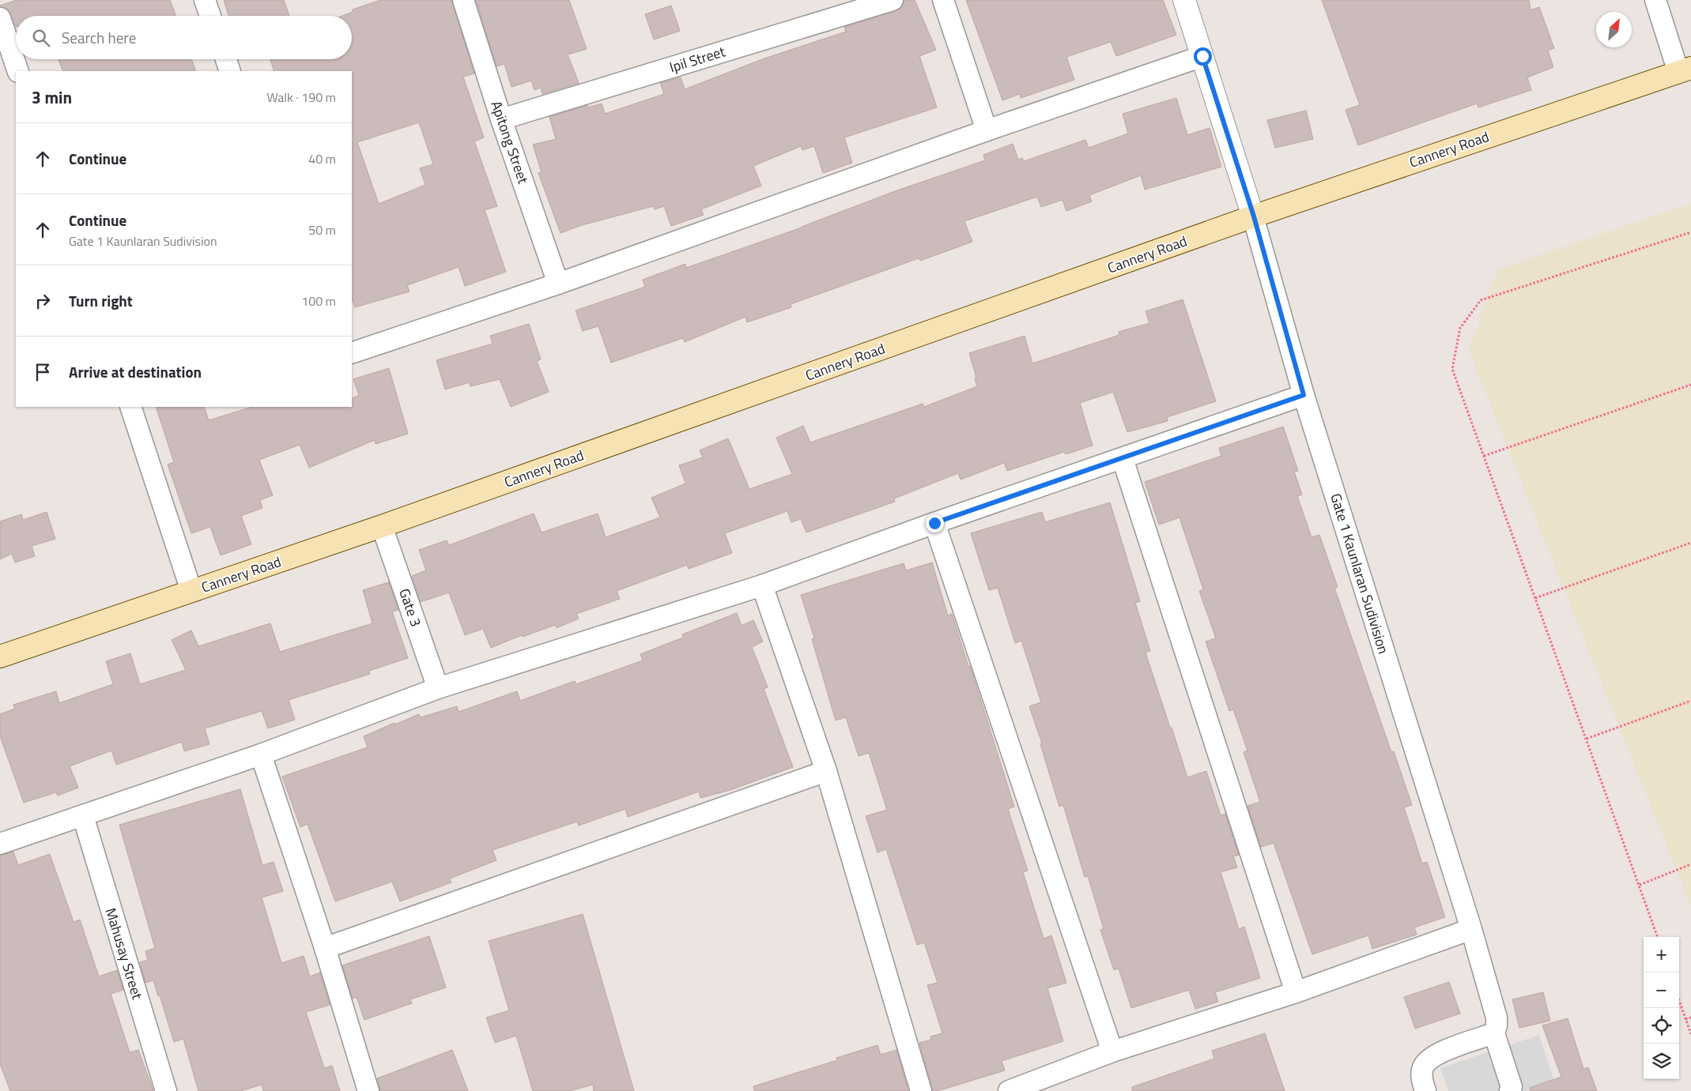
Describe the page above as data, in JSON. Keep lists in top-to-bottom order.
{
  "streets": {
    "main road": ["Cannery Road"],
    "street": [
      "Ipil Street",
      "Apitong Street",
      "Gate 1 Kaunlaran Sudivision",
      "Gate 3",
      "Mahusay Street"
    ]
  },
  "crossings": [
    ["Ipil Street", "Apitong Street"],
    ["Cannery Road", "Gate 1 Kaunlaran Sudivision"],
    ["Cannery Road", "Gate 3"]
  ],
  "north": "top right",
  "page": {
    "search": "Search here",
    "heading": ["3 min", "Walk · 190 m"],
    "list": [
      ["Continue", "40 m"],
      ["Continue", "Gate 1 Kaunlaran Sudivision", "50 m"],
      ["Turn right", "100 m"],
      "Arrive at destination"
    ],
    "map_buttons": ["+", "−"]
  }
}
